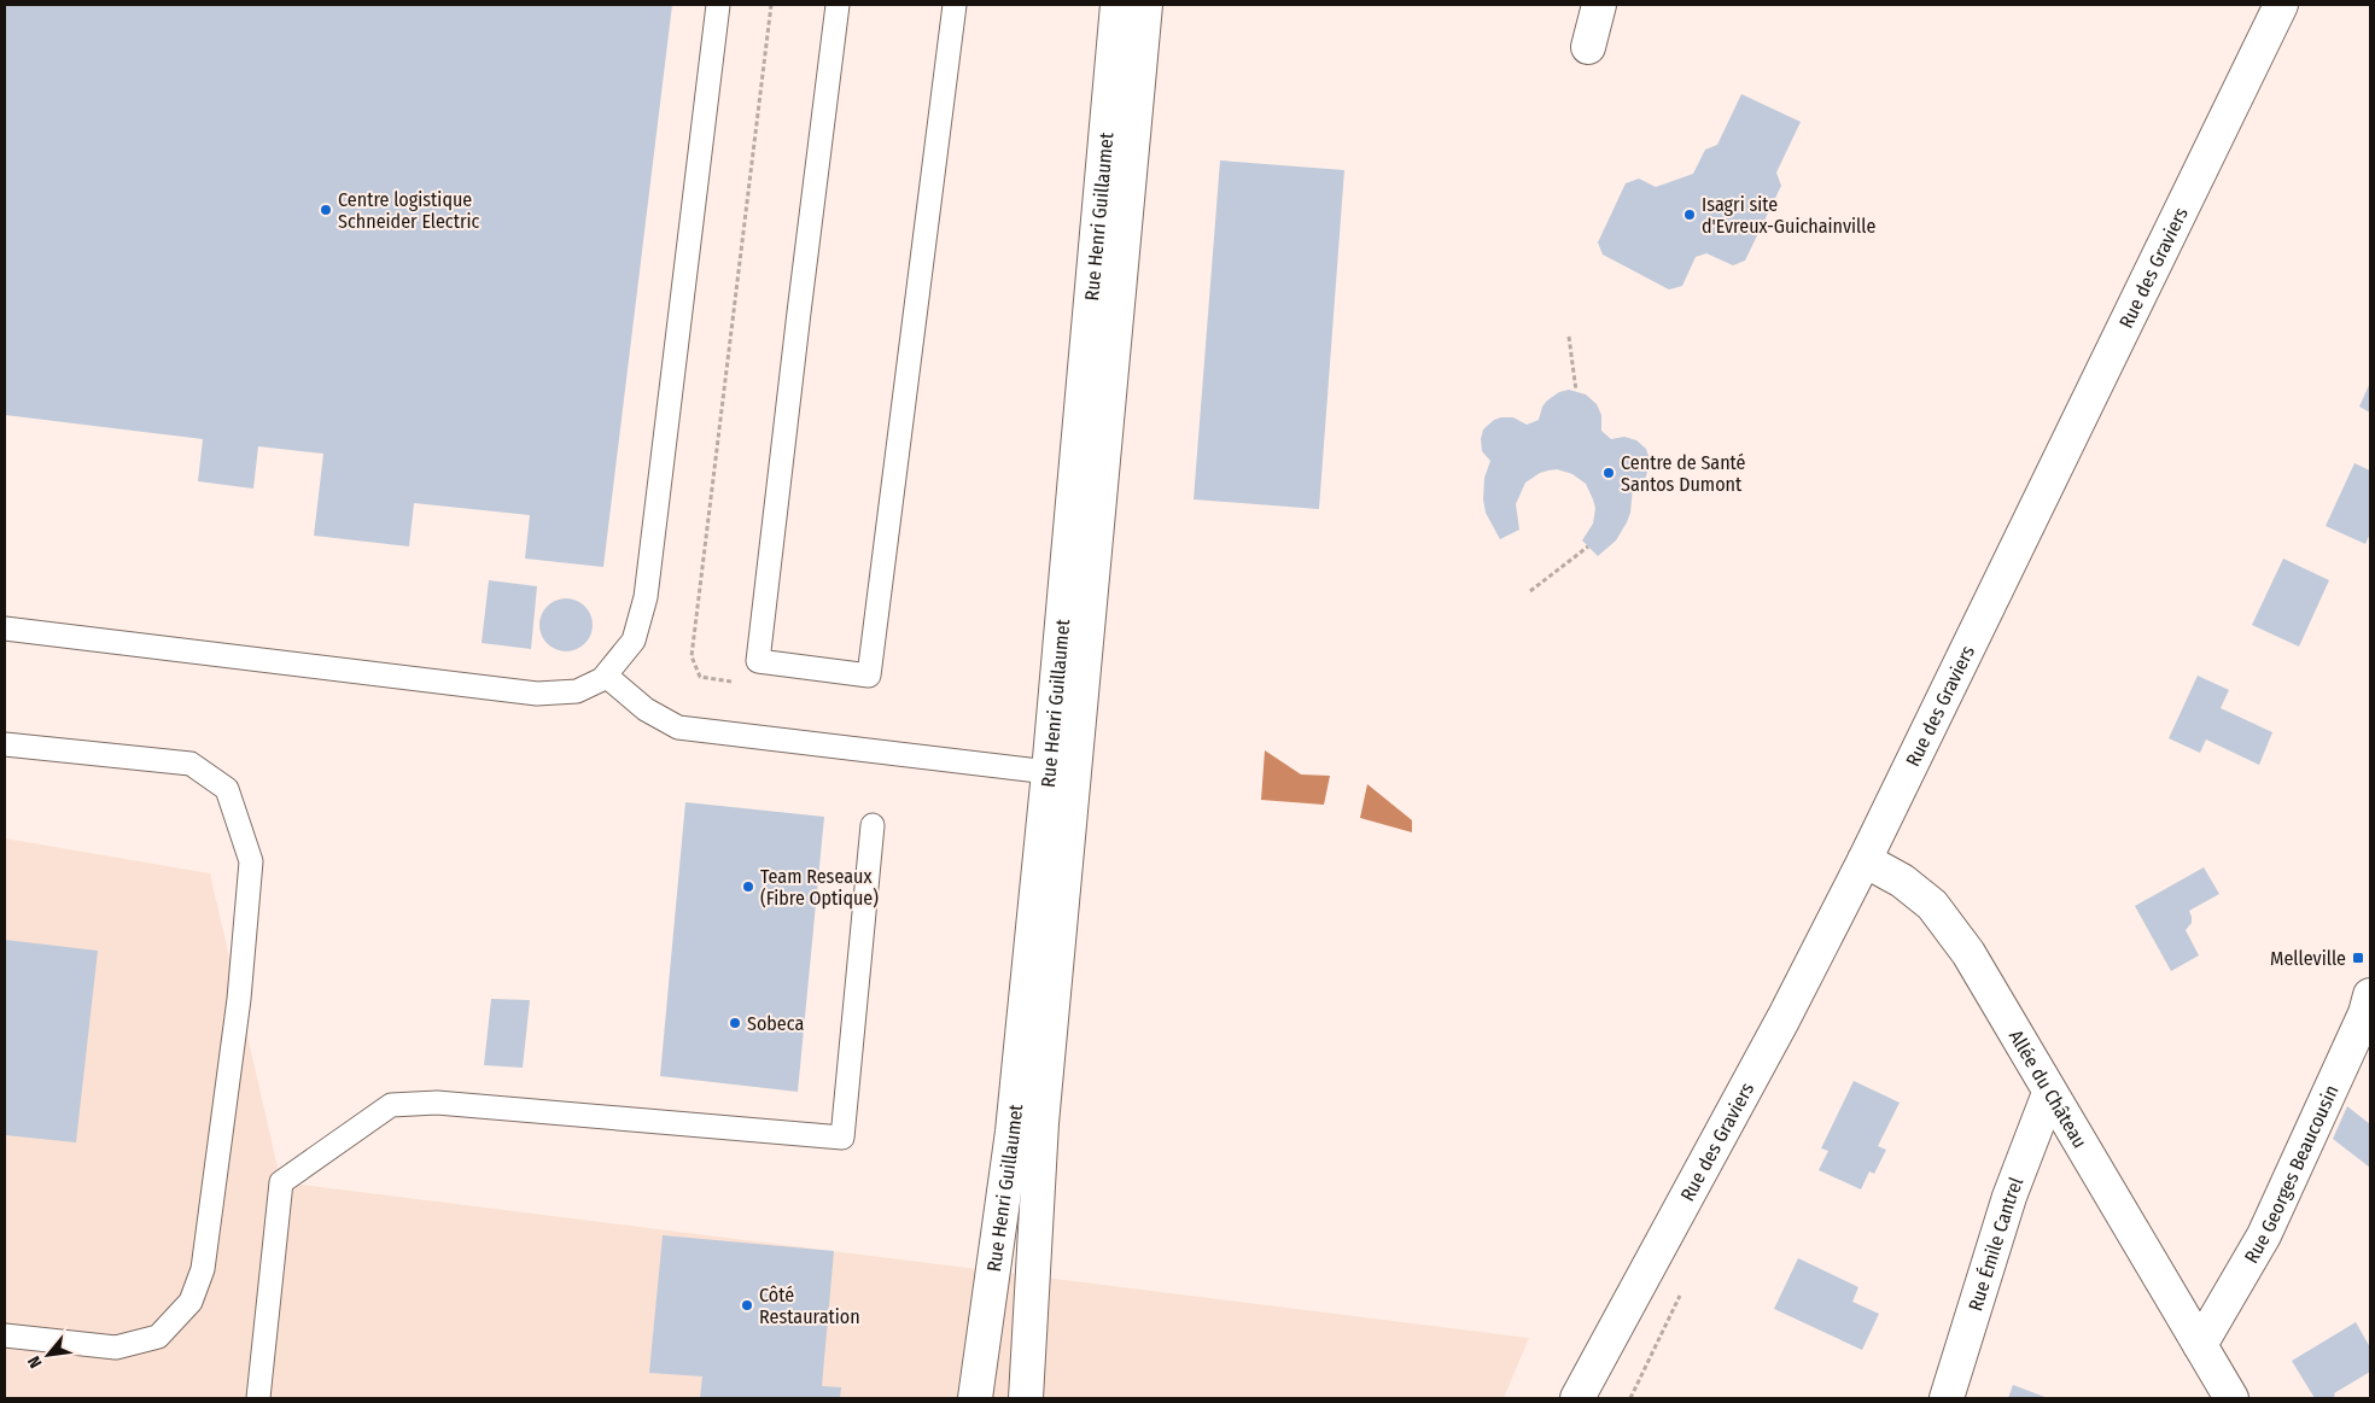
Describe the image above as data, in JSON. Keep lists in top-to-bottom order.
{
  "streets": {
    "street": [
      "Rue Henri Guillaumet",
      "Rue des Graviers",
      "Allée du Château",
      "Rue Georges Beaucousin",
      "Rue Émile Cantrel"
    ]
  },
  "crossings": [
    ["Rue des Graviers", "Allée du Château"],
    ["Allée du Château", "Rue Georges Beaucousin"],
    ["Allée du Château", "Rue Émile Cantrel"]
  ],
  "places": {
    "other": [
      "Centre logistique Schneider Electric",
      "Isagri site d'Evreux-Guichainville",
      "Centre de Santé Santos Dumont",
      "Team Reseaux (Fibre Optique)",
      "Sobeca",
      "Côté Restauration"
    ],
    "transit": ["Melleville"]
  },
  "north": "bottom left"
}
